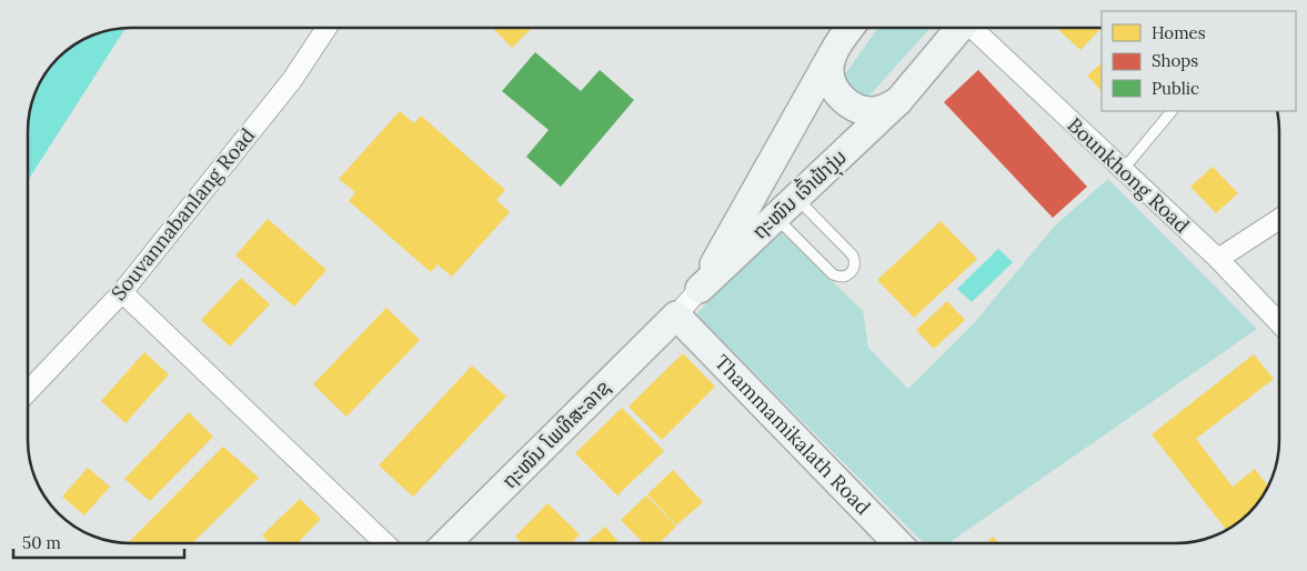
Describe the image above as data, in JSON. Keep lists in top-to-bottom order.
{
  "streets": {
    "main road": ["ຖະໜົນ ເຈົ້າຟ້າງຸ່ມ", "ຖະໜົນ ໂພທິສະລາຊ", "Thammamikalath Road"],
    "street": ["Bounkhong Road", "Souvannabanlang Road"]
  },
  "crossings": [
    ["ຖະໜົນ ເຈົ້າຟ້າງຸ່ມ", "ຖະໜົນ ໂພທິສະລາຊ"],
    ["ຖະໜົນ ເຈົ້າຟ້າງຸ່ມ", "Thammamikalath Road"],
    ["ຖະໜົນ ໂພທິສະລາຊ", "Thammamikalath Road"]
  ],
  "legend": ["Homes", "Shops", "Public"],
  "scale_bar": "50 m"
}
